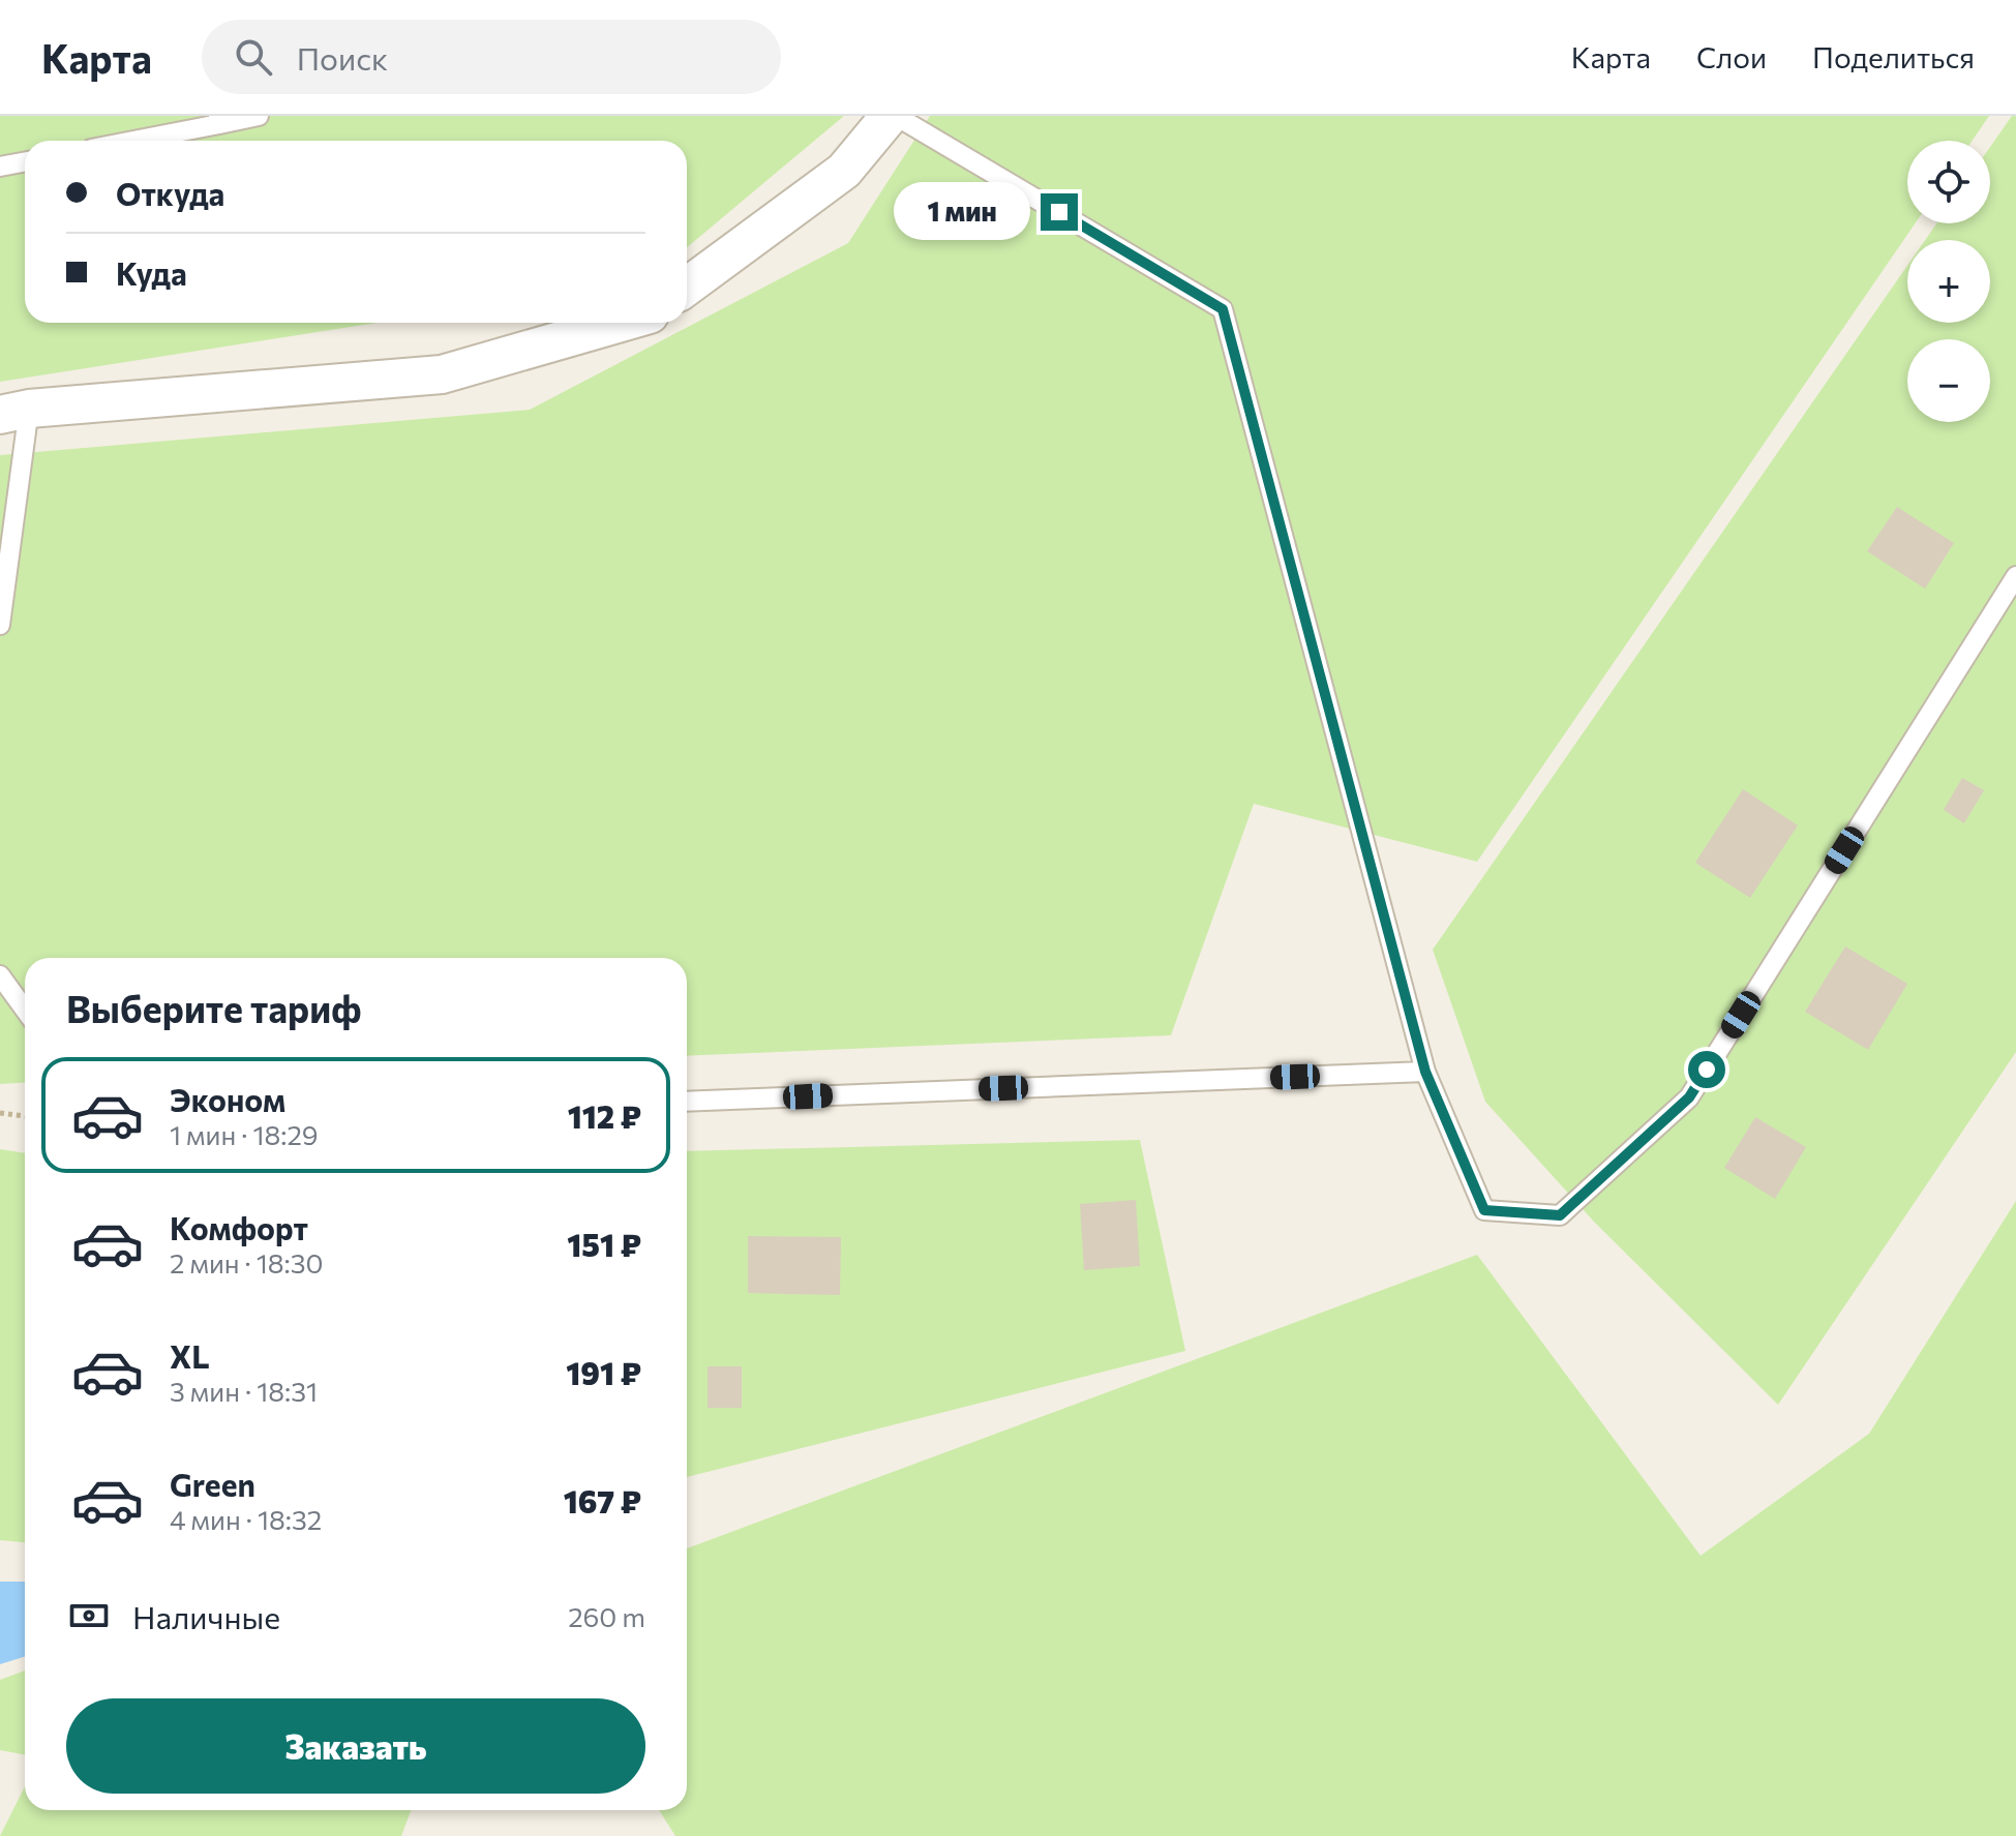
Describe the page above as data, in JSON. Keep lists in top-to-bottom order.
{
  "page": {
    "header": "Карта",
    "search": "Поиск",
    "nav": ["Карта", "Слои", "Поделиться"],
    "map_buttons": ["+", "−"],
    "banner": ["Откуда", "Куда"],
    "bubble": "1 мин",
    "heading": "Выберите тариф",
    "list": [
      {
        "name": "Эконом",
        "note": "1 мин · 18:29",
        "value": "112 ₽"
      },
      {
        "name": "Комфорт",
        "note": "2 мин · 18:30",
        "value": "151 ₽"
      },
      {
        "name": "XL",
        "note": "3 мин · 18:31",
        "value": "191 ₽"
      },
      {
        "name": "Green",
        "note": "4 мин · 18:32",
        "value": "167 ₽"
      }
    ],
    "pay": ["Наличные", "260 m"],
    "buttons": "Заказать"
  }
}
